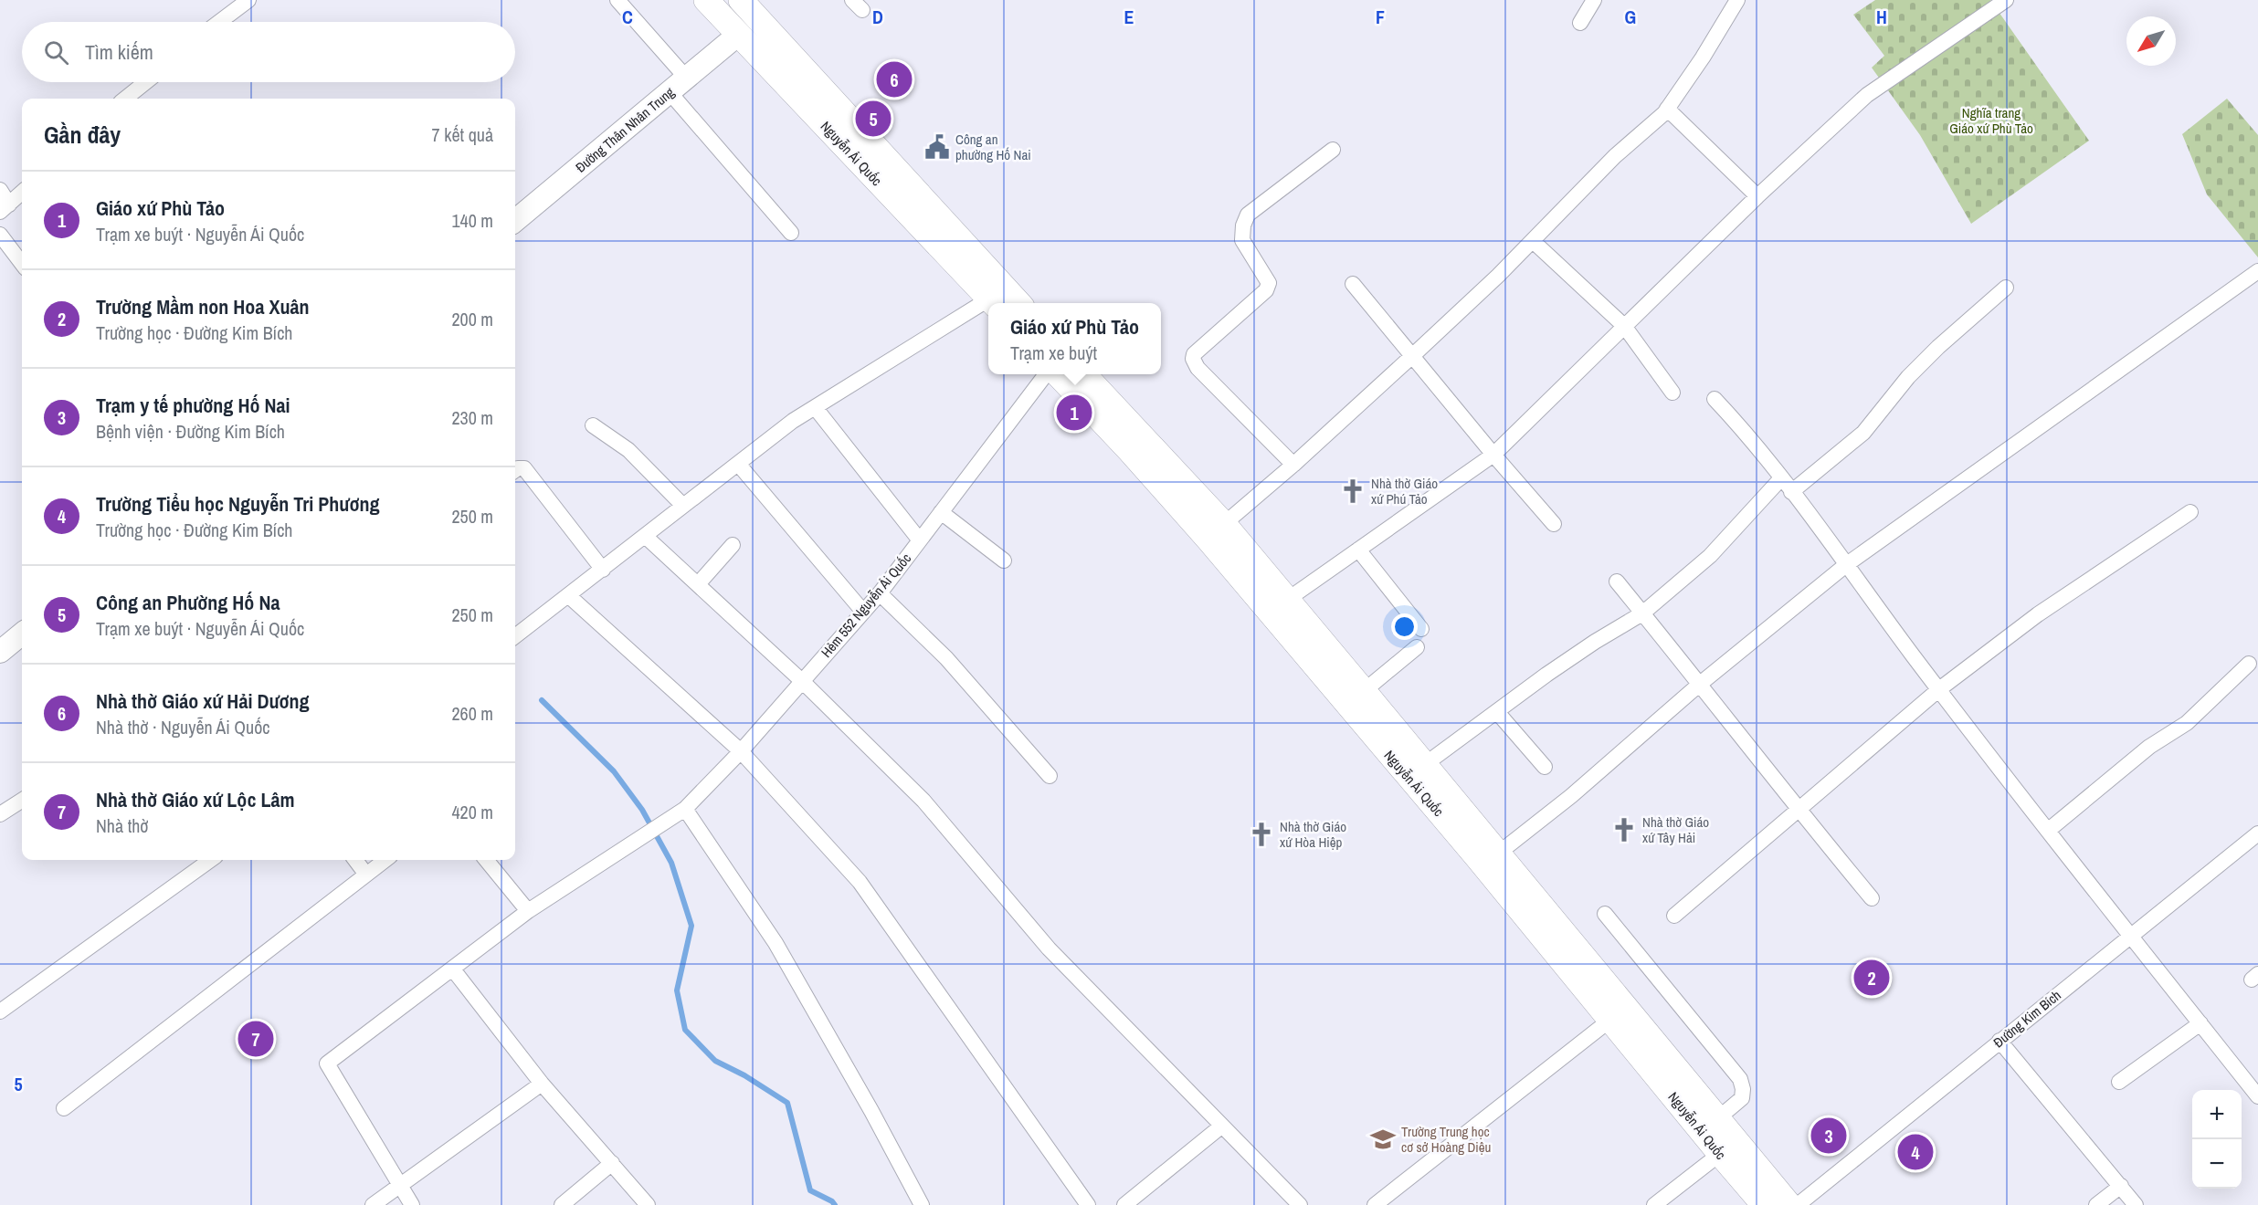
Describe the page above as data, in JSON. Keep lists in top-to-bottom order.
{
  "streets": {
    "main road": ["Nguyễn Ái Quốc"],
    "street": ["Đường Thân Nhân Trung", "Hẻm 552 Nguyễn Ái Quốc", "Đường Kim Bích"]
  },
  "crossings": [
    ["Đường Thân Nhân Trung", "Nguyễn Ái Quốc"]
  ],
  "parks": ["Nghĩa trang Giáo xứ Phù Tảo"],
  "places": {
    "public building": ["Công an phường Hố Nai"],
    "church": ["Nhà thờ Giáo xứ Phú Tảo", "Nhà thờ Giáo xứ Tây Hải", "Nhà thờ Giáo xứ Hòa Hiệp"],
    "school or university": ["Trường Trung học cơ sở Hoàng Diệu"]
  },
  "north": "bottom left",
  "page": {
    "search": "Tìm kiếm",
    "pins": [
      "6",
      "5",
      "1",
      "2",
      "7",
      "3",
      "4"
    ],
    "heading": ["Gần đây", "7 kết quả"],
    "list": [
      {
        "mark": "1",
        "name": "Giáo xứ Phù Tảo",
        "note": "Trạm xe buýt · Nguyễn Ái Quốc",
        "value": "140 m"
      },
      {
        "mark": "2",
        "name": "Trường Mầm non Hoa Xuân",
        "note": "Trường học · Đường Kim Bích",
        "value": "200 m"
      },
      {
        "mark": "3",
        "name": "Trạm y tế phường Hố Nai",
        "note": "Bệnh viện · Đường Kim Bích",
        "value": "230 m"
      },
      {
        "mark": "4",
        "name": "Trường Tiểu học Nguyễn Tri Phương",
        "note": "Trường học · Đường Kim Bích",
        "value": "250 m"
      },
      {
        "mark": "5",
        "name": "Công an Phường Hố Na",
        "note": "Trạm xe buýt · Nguyễn Ái Quốc",
        "value": "250 m"
      },
      {
        "mark": "6",
        "name": "Nhà thờ Giáo xứ Hải Dương",
        "note": "Nhà thờ · Nguyễn Ái Quốc",
        "value": "260 m"
      },
      {
        "mark": "7",
        "name": "Nhà thờ Giáo xứ Lộc Lâm",
        "note": "Nhà thờ",
        "value": "420 m"
      }
    ],
    "popup": ["Giáo xứ Phù Tảo", "Trạm xe buýt"],
    "map_buttons": ["+", "−"]
  },
  "grid": {
    "columns": [
      "C",
      "D",
      "E",
      "F",
      "G",
      "H"
    ],
    "rows": ["5"]
  }
}
